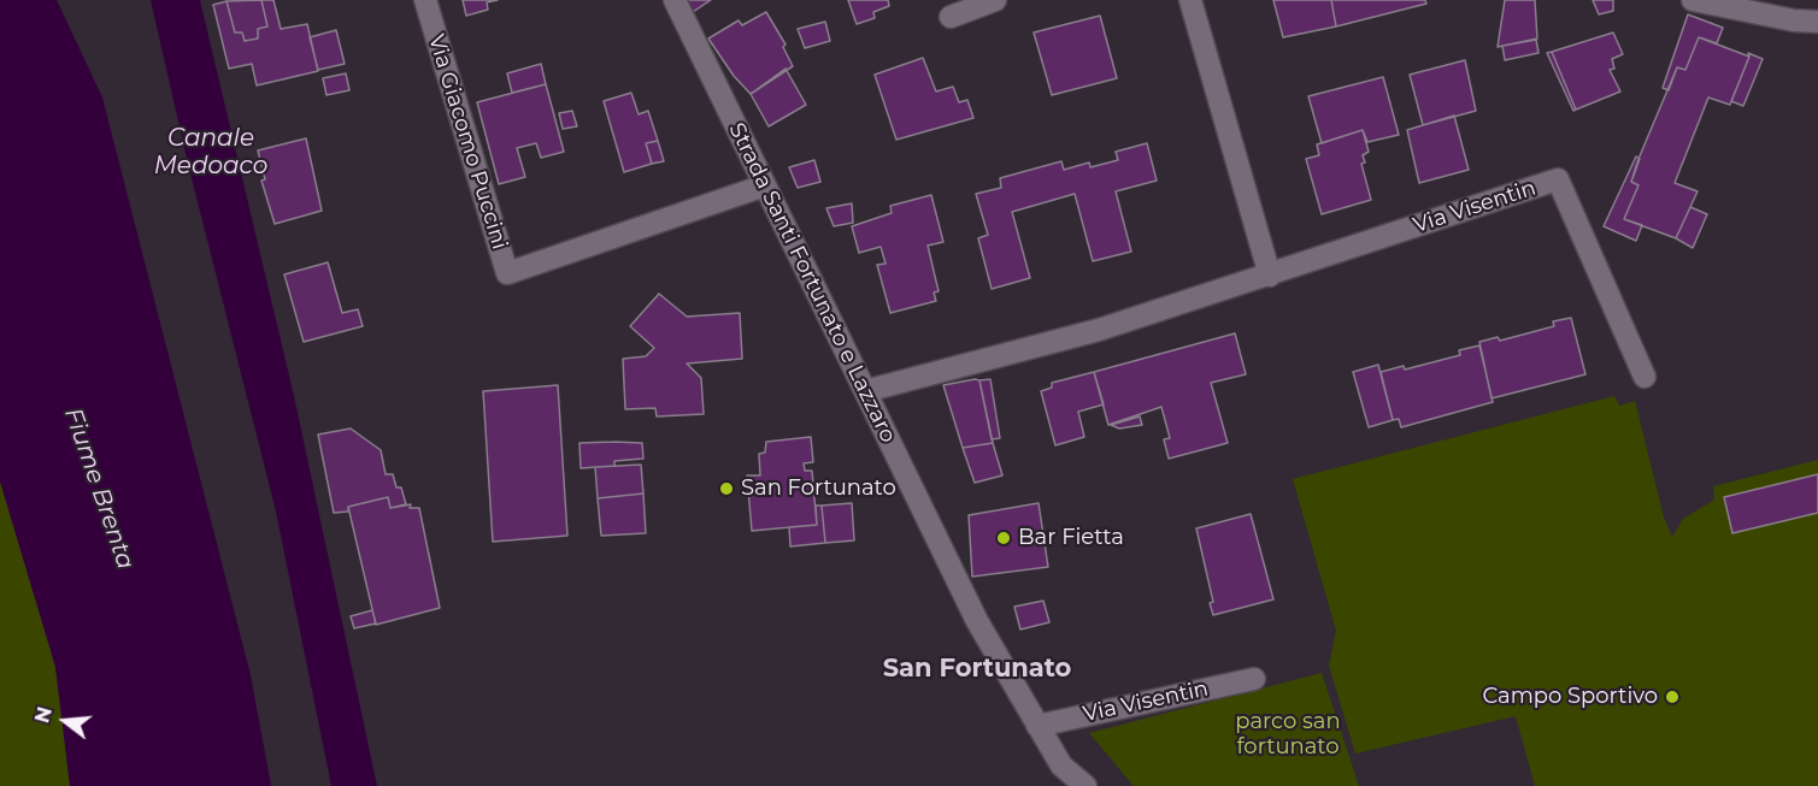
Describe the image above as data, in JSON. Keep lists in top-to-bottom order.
{
  "streets": {
    "street": ["Via Giacomo Puccini", "Via Visentin", "Strada Santi Fortunato e Lazzaro"]
  },
  "crossings": [
    ["Via Giacomo Puccini", "Strada Santi Fortunato e Lazzaro"],
    ["Via Visentin", "Strada Santi Fortunato e Lazzaro"]
  ],
  "districts": ["San Fortunato"],
  "water": ["Canale Medoaco", "Fiume Brenta"],
  "parks": ["parco san fortunato"],
  "places": ["San Fortunato", "Bar Fietta", "Campo Sportivo"],
  "north": "left"
}
